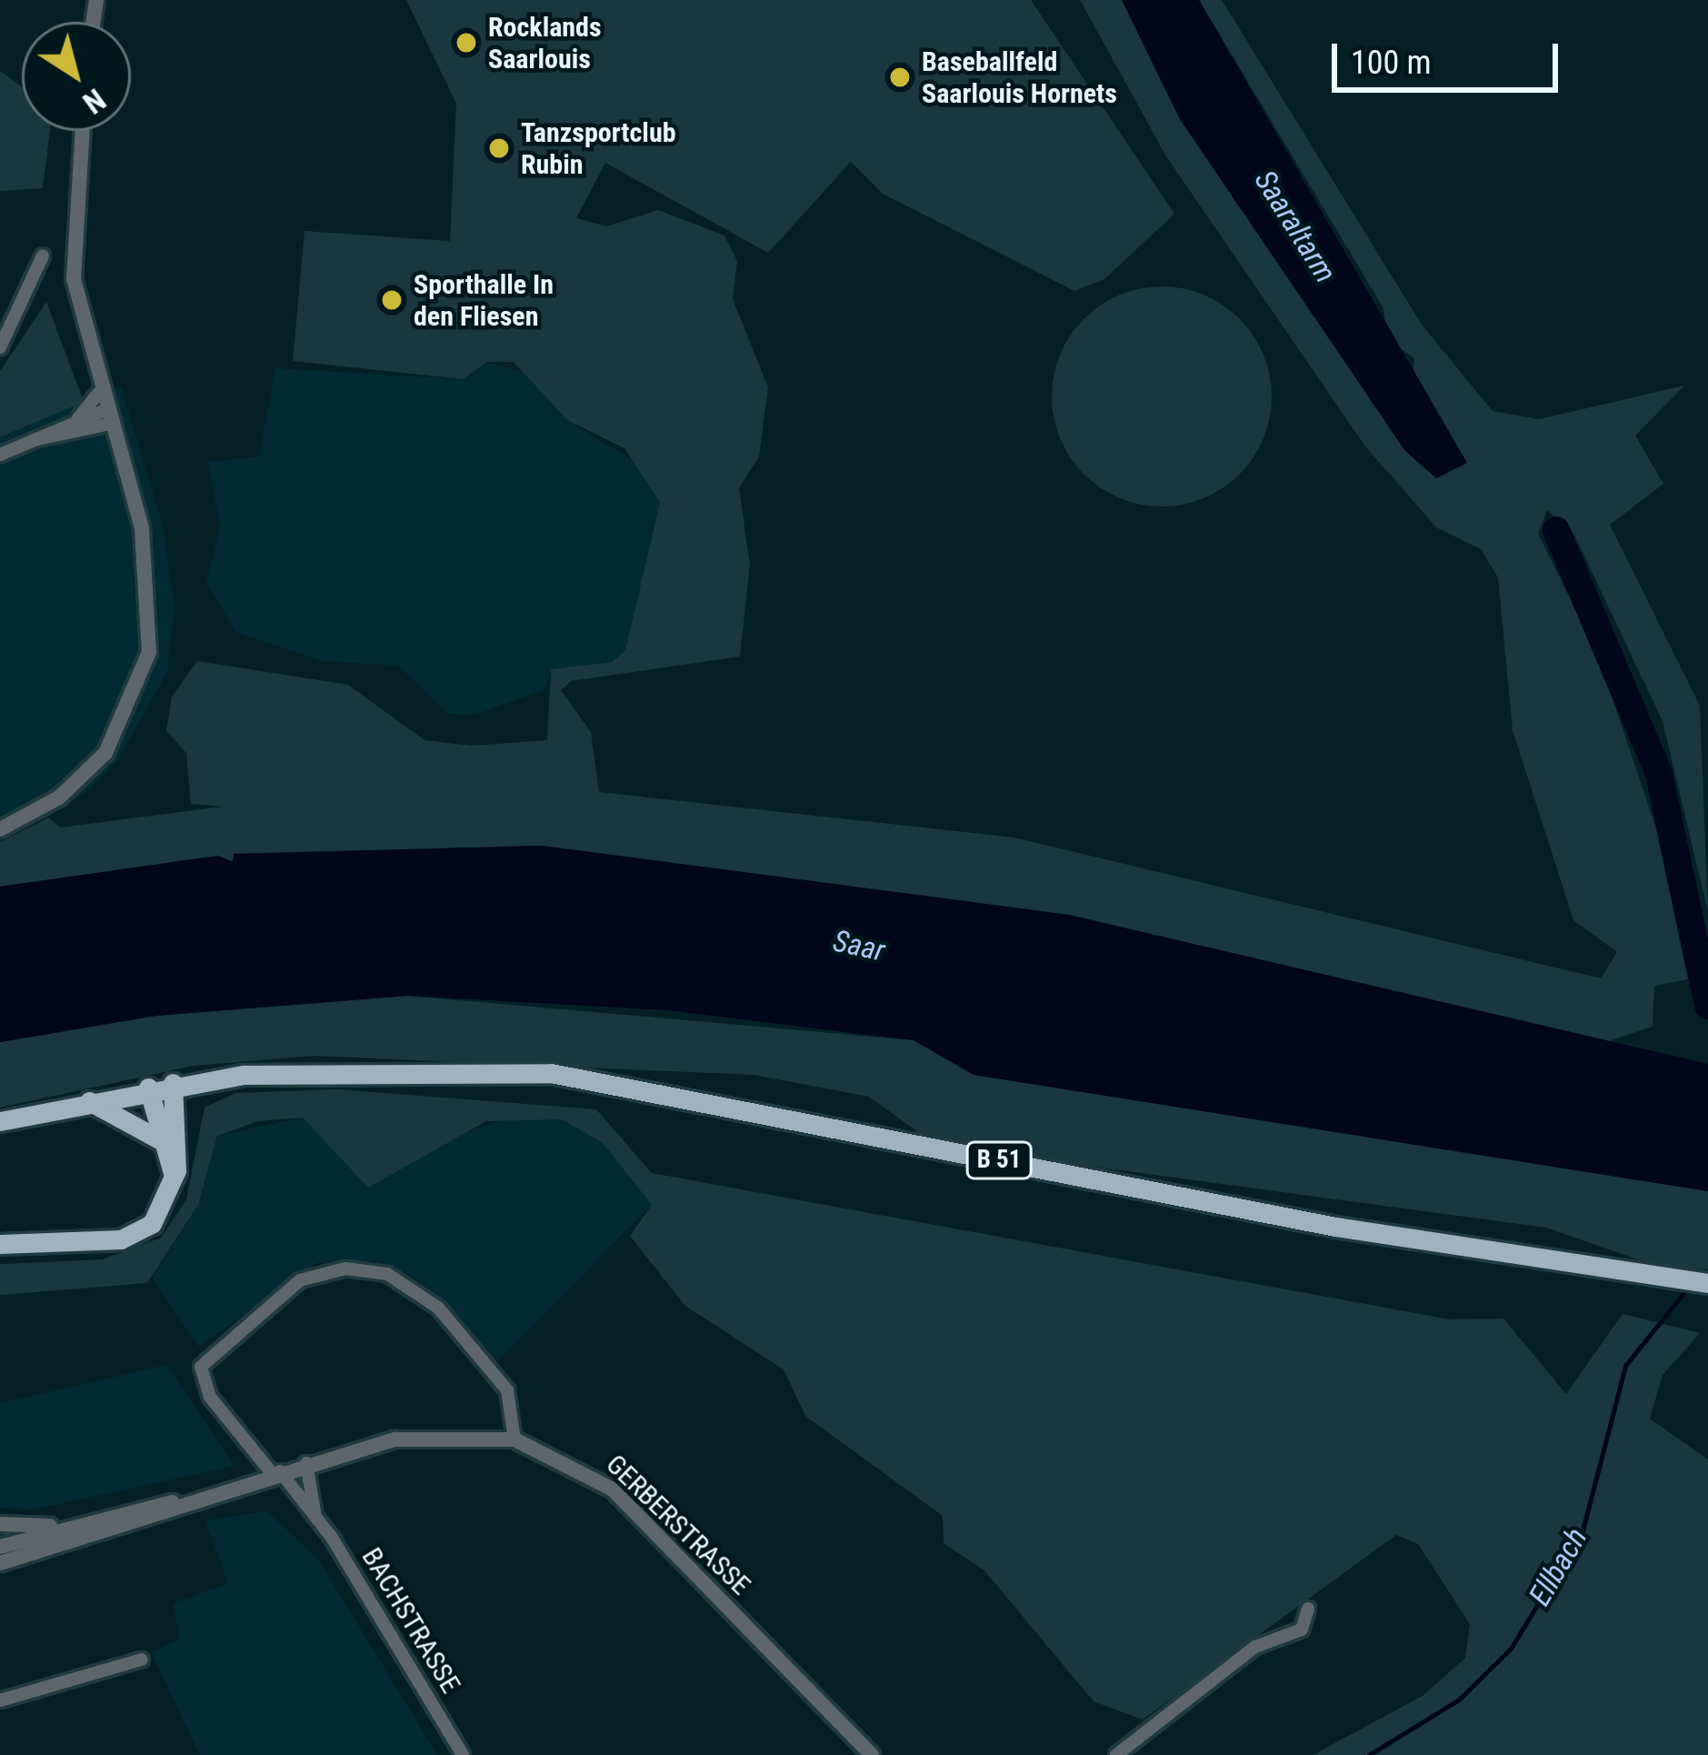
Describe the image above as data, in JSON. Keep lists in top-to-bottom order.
{
  "streets": {
    "main road": ["B 51"],
    "street": ["GERBERSTRASSE", "BACHSTRASSE"]
  },
  "crossings": [
    ["GERBERSTRASSE", "BACHSTRASSE"]
  ],
  "water": ["Saaraltarm", "Saar", "Ellbach"],
  "places": [
    "Rocklands Saarlouis",
    "Baseballfeld Saarlouis Hornets",
    "Tanzsportclub Rubin",
    "Sporthalle In den Fliesen"
  ],
  "scale_bar": "100 m",
  "north": "bottom right"
}
